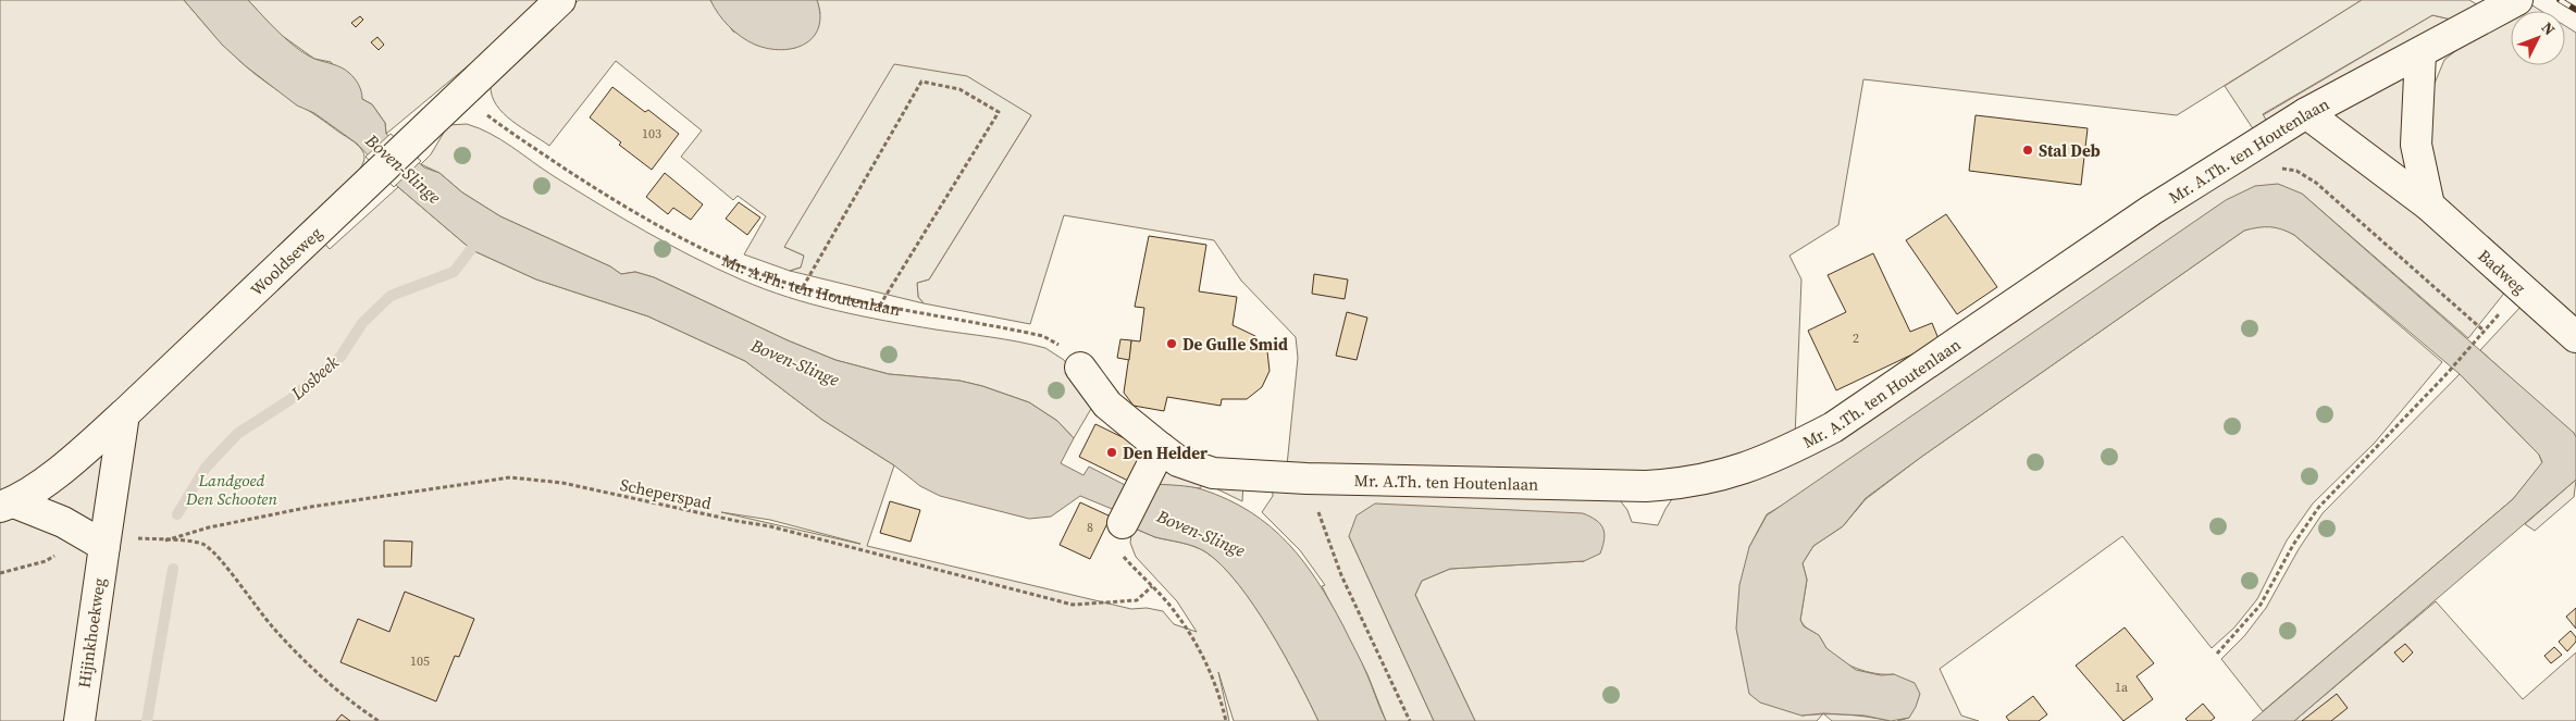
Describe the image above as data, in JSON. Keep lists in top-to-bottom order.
{
  "streets": {
    "street": [
      "Mr. A.Th. ten Houtenlaan",
      "Wooldseweg",
      "Badweg",
      "Hijinkhoekweg"
    ],
    "path": ["Scheperspad"]
  },
  "crossings": [
    ["Mr. A.Th. ten Houtenlaan", "Wooldseweg"],
    ["Mr. A.Th. ten Houtenlaan", "Badweg"],
    ["Wooldseweg", "Hijinkhoekweg"]
  ],
  "water": ["Boven-Slinge", "Losbeek"],
  "parks": ["Landgoed Den Schooten"],
  "places": ["Stal Deb", "De Gulle Smid", "Den Helder"],
  "house_numbers": [
    "103",
    "2",
    "8",
    "105",
    "1a"
  ],
  "north": "top right"
}
